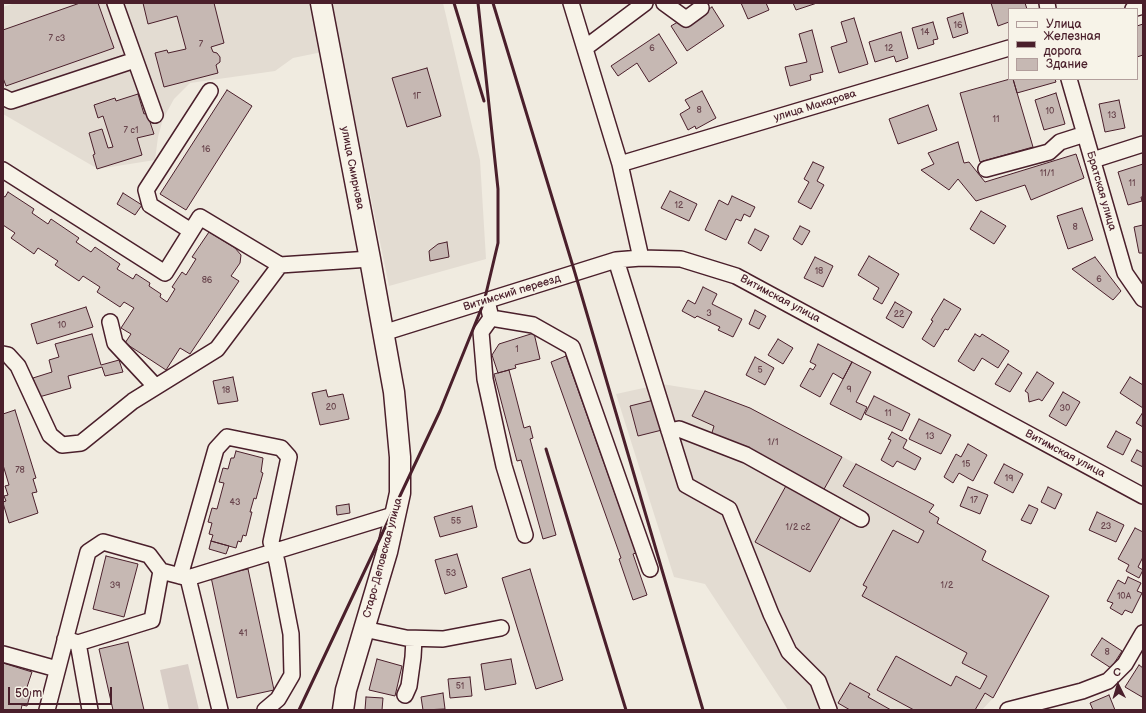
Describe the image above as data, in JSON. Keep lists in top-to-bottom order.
{
  "streets": {
    "main road": ["улица Смирнова", "Старо-Деповская улица"],
    "street": [
      "улица Макарова",
      "Братская улица",
      "Витимский переезд",
      "Витимская улица"
    ]
  },
  "crossings": [
    ["улица Смирнова", "Витимский переезд"],
    ["улица Смирнова", "Старо-Деповская улица"],
    ["Витимский переезд", "Витимская улица"],
    ["Витимский переезд", "Старо-Деповская улица"]
  ],
  "house_numbers": [
    "16",
    "14",
    "7 с3",
    "7",
    "6",
    "12",
    "1Г",
    "8",
    "10",
    "13",
    "11",
    "7 с1",
    "16",
    "11/1",
    "11",
    "12",
    "8",
    "18",
    "6",
    "86",
    "3",
    "22",
    "10",
    "1",
    "5",
    "9",
    "18",
    "20",
    "30",
    "11",
    "13",
    "1/1",
    "15",
    "78",
    "19",
    "17",
    "43",
    "55",
    "23",
    "1/2 с2",
    "53",
    "39",
    "1/2",
    "10А",
    "41",
    "8",
    "51"
  ],
  "legend": ["Улица", "Железная дорога", "Здание"],
  "scale_bar": "50 m",
  "north": "top"
}
